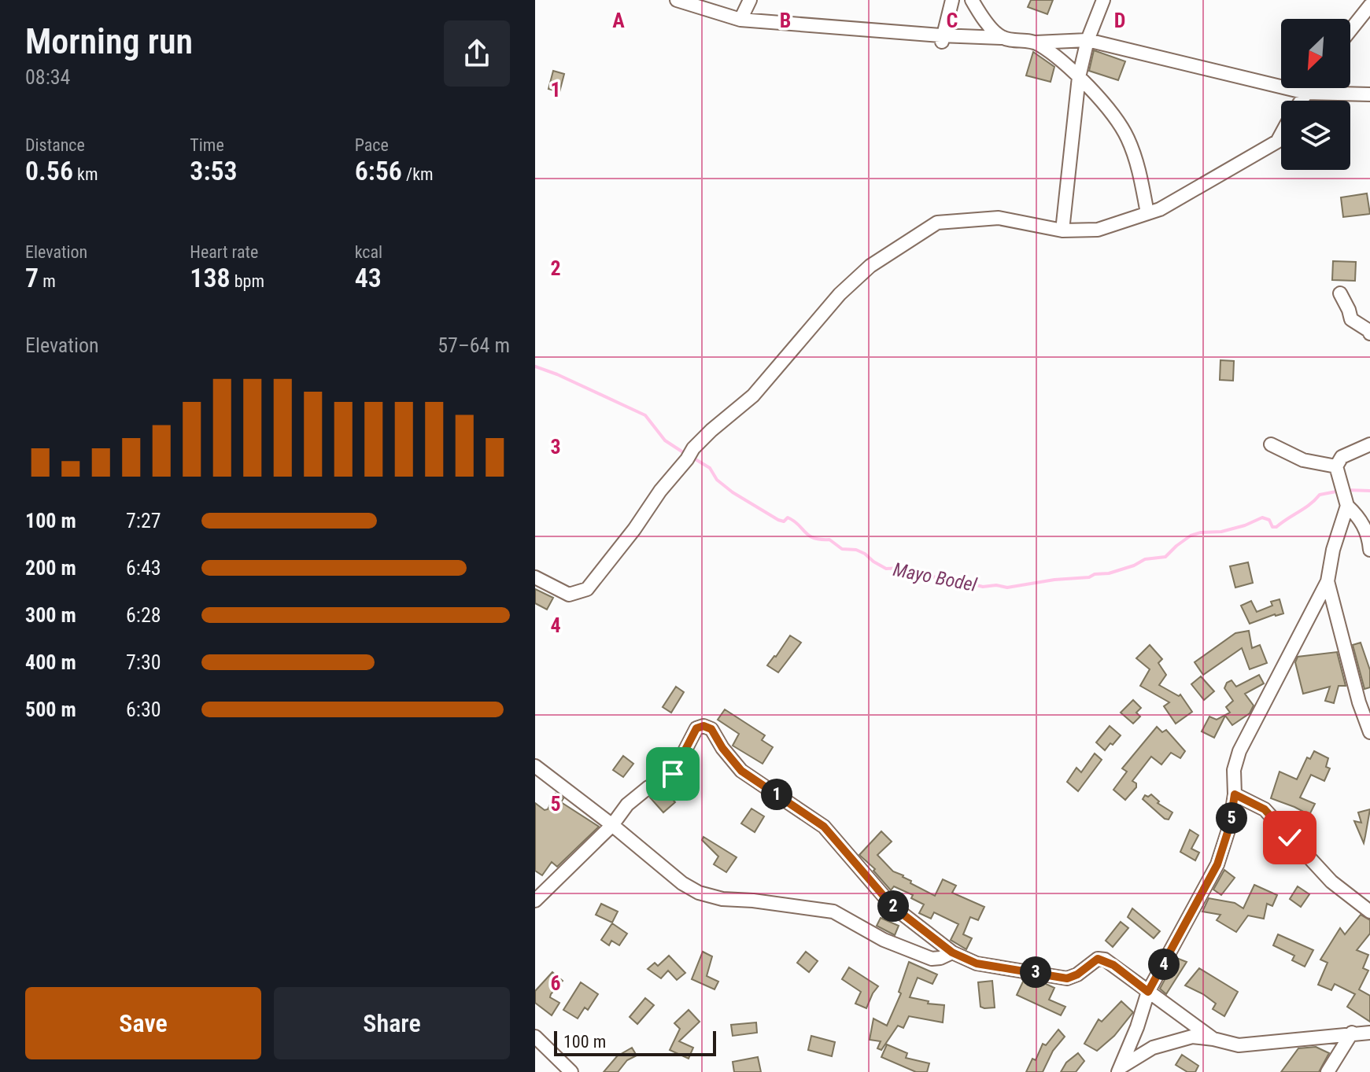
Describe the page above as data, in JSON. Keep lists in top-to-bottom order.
{
  "water": ["Mayo Bodel"],
  "scale_bar": "100 m",
  "north": "bottom left",
  "page": {
    "heading": ["Morning run", "08:34"],
    "stats": [
      ["Distance", "0.56 km"],
      ["Time", "3:53"],
      ["Pace", "6:56 /km"],
      ["Elevation", "7 m"],
      ["Heart rate", "138 bpm"],
      ["kcal", "43"]
    ],
    "chart": ["Elevation", "57–64 m"],
    "list": [
      {
        "name": "100 m",
        "note": "7:27"
      },
      {
        "name": "200 m",
        "note": "6:43"
      },
      {
        "name": "300 m",
        "note": "6:28"
      },
      {
        "name": "400 m",
        "note": "7:30"
      },
      {
        "name": "500 m",
        "note": "6:30"
      }
    ],
    "pins": [
      "1",
      "5",
      "2",
      "4",
      "3"
    ],
    "buttons": ["Save", "Share"],
    "scale": "100 m"
  },
  "grid": {
    "columns": [
      "A",
      "B",
      "C",
      "D"
    ],
    "rows": [
      "1",
      "2",
      "3",
      "4",
      "5",
      "6"
    ]
  }
}
